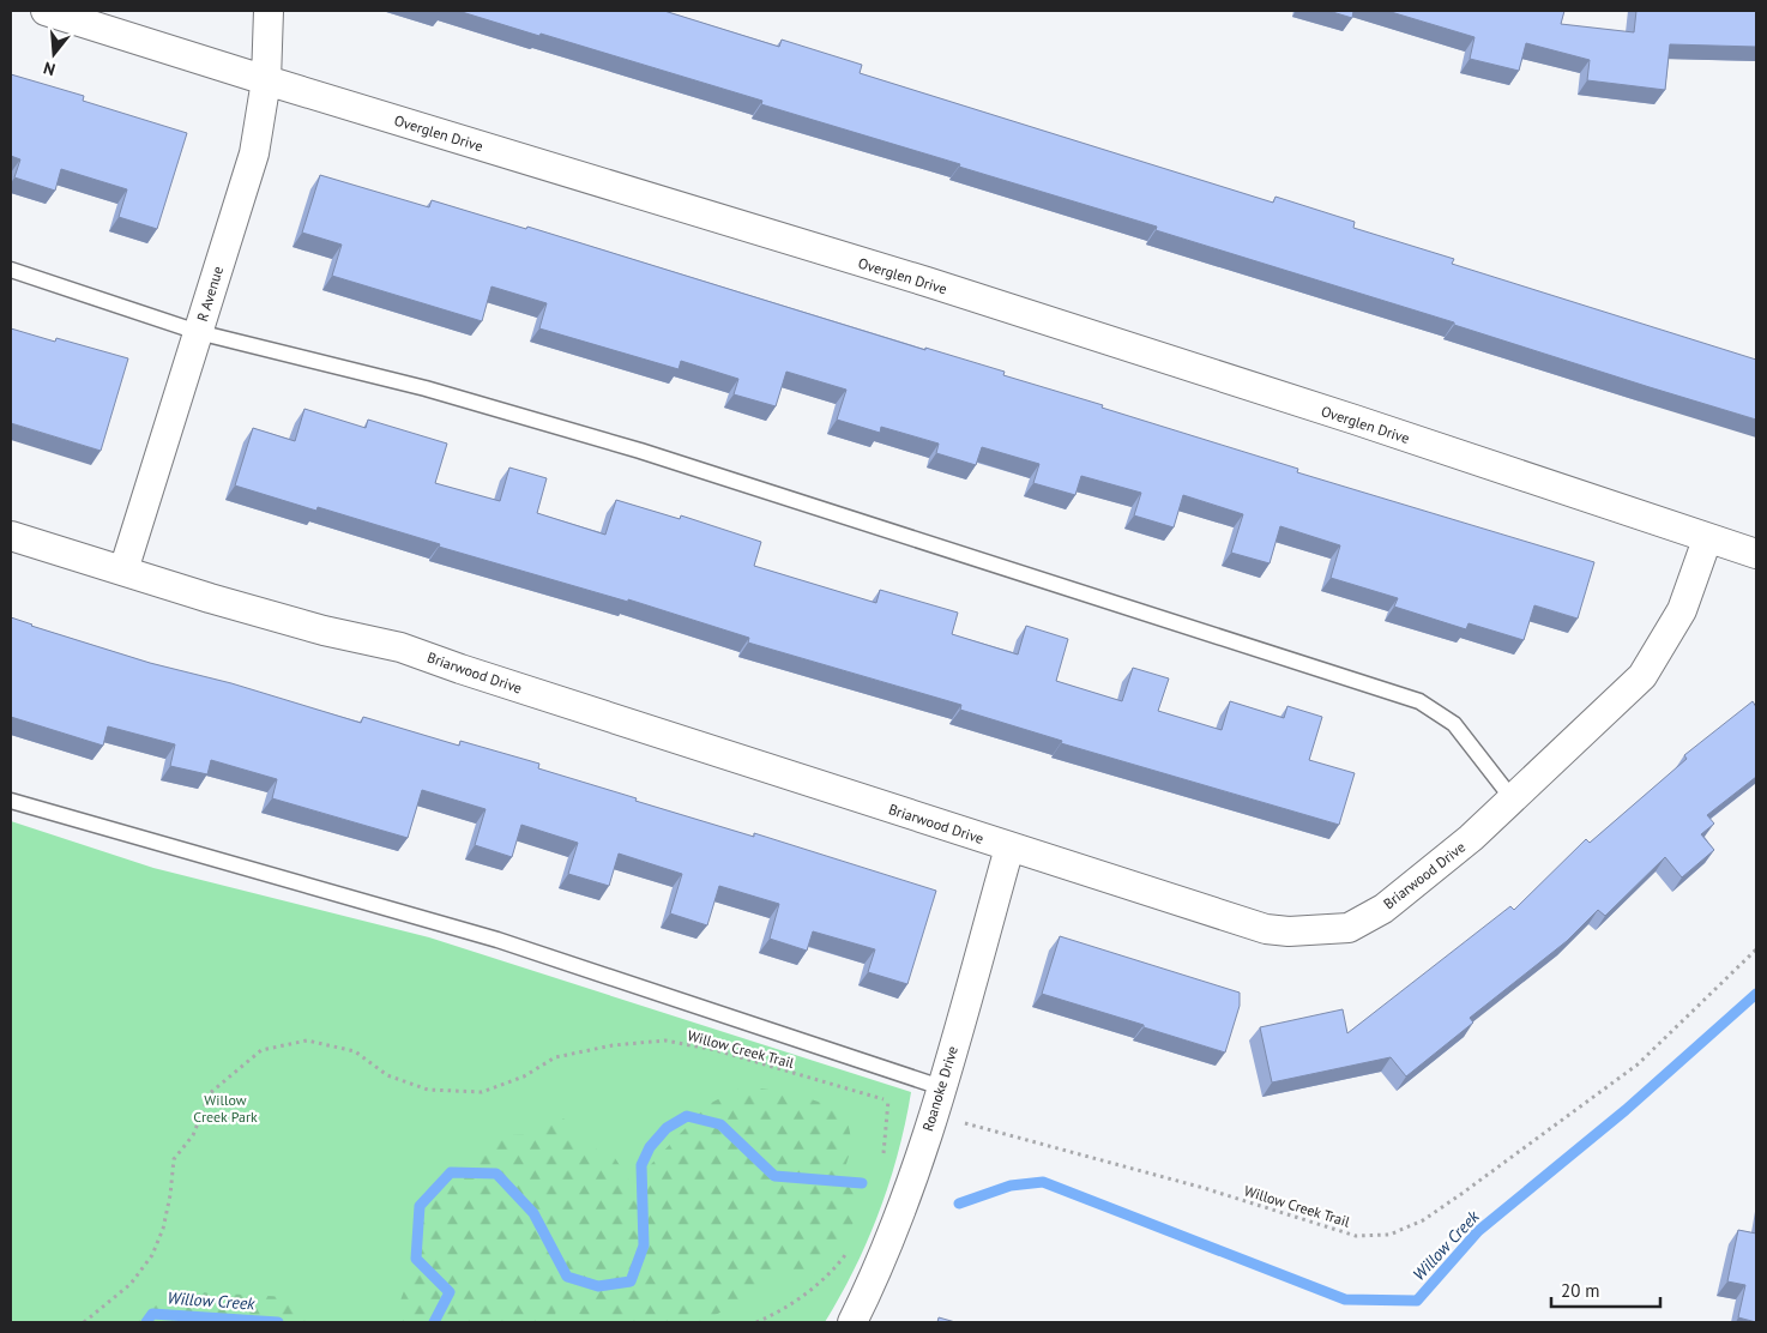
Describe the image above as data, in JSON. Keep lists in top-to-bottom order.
{
  "streets": {
    "street": [
      "Overglen Drive",
      "R Avenue",
      "Briarwood Drive",
      "Roanoke Drive"
    ],
    "path": ["Willow Creek Trail"]
  },
  "crossings": [
    ["Overglen Drive", "R Avenue"],
    ["Overglen Drive", "Briarwood Drive"],
    ["R Avenue", "Briarwood Drive"],
    ["Briarwood Drive", "Roanoke Drive"],
    ["Willow Creek Trail", "Roanoke Drive"]
  ],
  "water": ["Willow Creek"],
  "parks": ["Willow Creek Park"],
  "scale_bar": "20 m",
  "north": "bottom"
}
